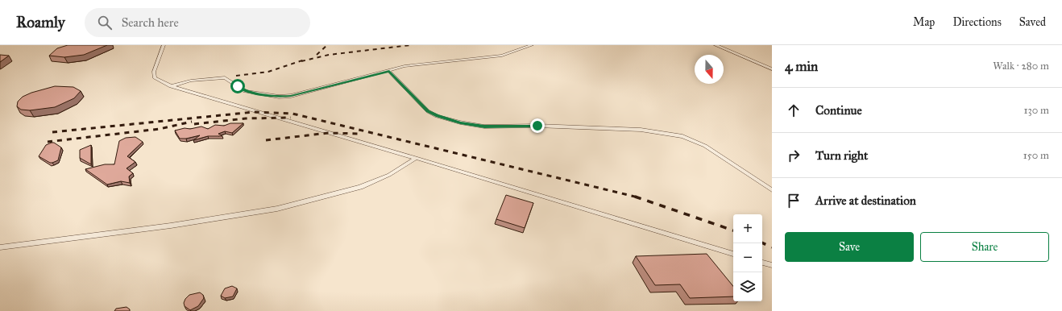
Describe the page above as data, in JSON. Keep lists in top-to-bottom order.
{
  "north": "bottom",
  "page": {
    "header": "Roamly",
    "search": "Search here",
    "nav": ["Map", "Directions", "Saved"],
    "heading": ["4 min", "Walk · 280 m"],
    "list": [
      ["Continue", "130 m"],
      ["Turn right", "150 m"],
      "Arrive at destination"
    ],
    "map_buttons": ["+", "−"],
    "buttons": ["Save", "Share"]
  }
}
